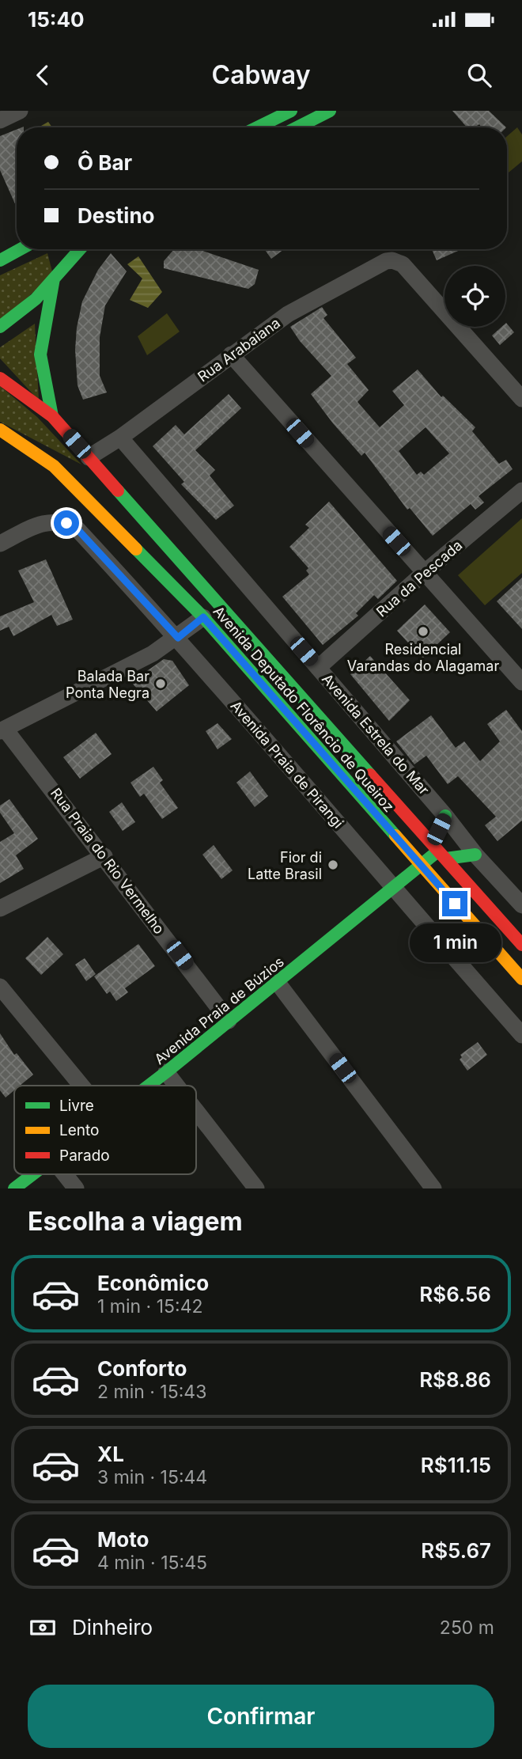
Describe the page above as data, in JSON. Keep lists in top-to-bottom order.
{
  "streets": {
    "main road": ["Avenida Deputado Florêncio de Queiroz", "Avenida Praia de Búzios"],
    "street": [
      "Rua Arabaiana",
      "Rua da Pescada",
      "Avenida Estrela do Mar",
      "Avenida Praia de Pirangi",
      "Rua Praia do Rio Vermelho"
    ]
  },
  "crossings": [
    ["Rua Arabaiana", "Avenida Deputado Florêncio de Queiroz"],
    ["Rua Arabaiana", "Avenida Estrela do Mar"],
    ["Rua da Pescada", "Avenida Estrela do Mar"],
    ["Avenida Deputado Florêncio de Queiroz", "Avenida Praia de Búzios"],
    ["Avenida Praia de Pirangi", "Avenida Praia de Búzios"],
    ["Rua Praia do Rio Vermelho", "Avenida Praia de Búzios"]
  ],
  "places": ["Residencial Varandas do Alagamar", "Balada Bar Ponta Negra", "Fior di Latte Brasil"],
  "legend": ["Livre", "Lento", "Parado"],
  "page": {
    "status": "15:40",
    "header": "Cabway",
    "banner": ["Ô Bar", "Destino"],
    "bubble": "1 min",
    "heading": "Escolha a viagem",
    "list": [
      {
        "name": "Econômico",
        "note": "1 min · 15:42",
        "value": "R$6.56"
      },
      {
        "name": "Conforto",
        "note": "2 min · 15:43",
        "value": "R$8.86"
      },
      {
        "name": "XL",
        "note": "3 min · 15:44",
        "value": "R$11.15"
      },
      {
        "name": "Moto",
        "note": "4 min · 15:45",
        "value": "R$5.67"
      }
    ],
    "pay": ["Dinheiro", "250 m"],
    "buttons": "Confirmar"
  }
}
